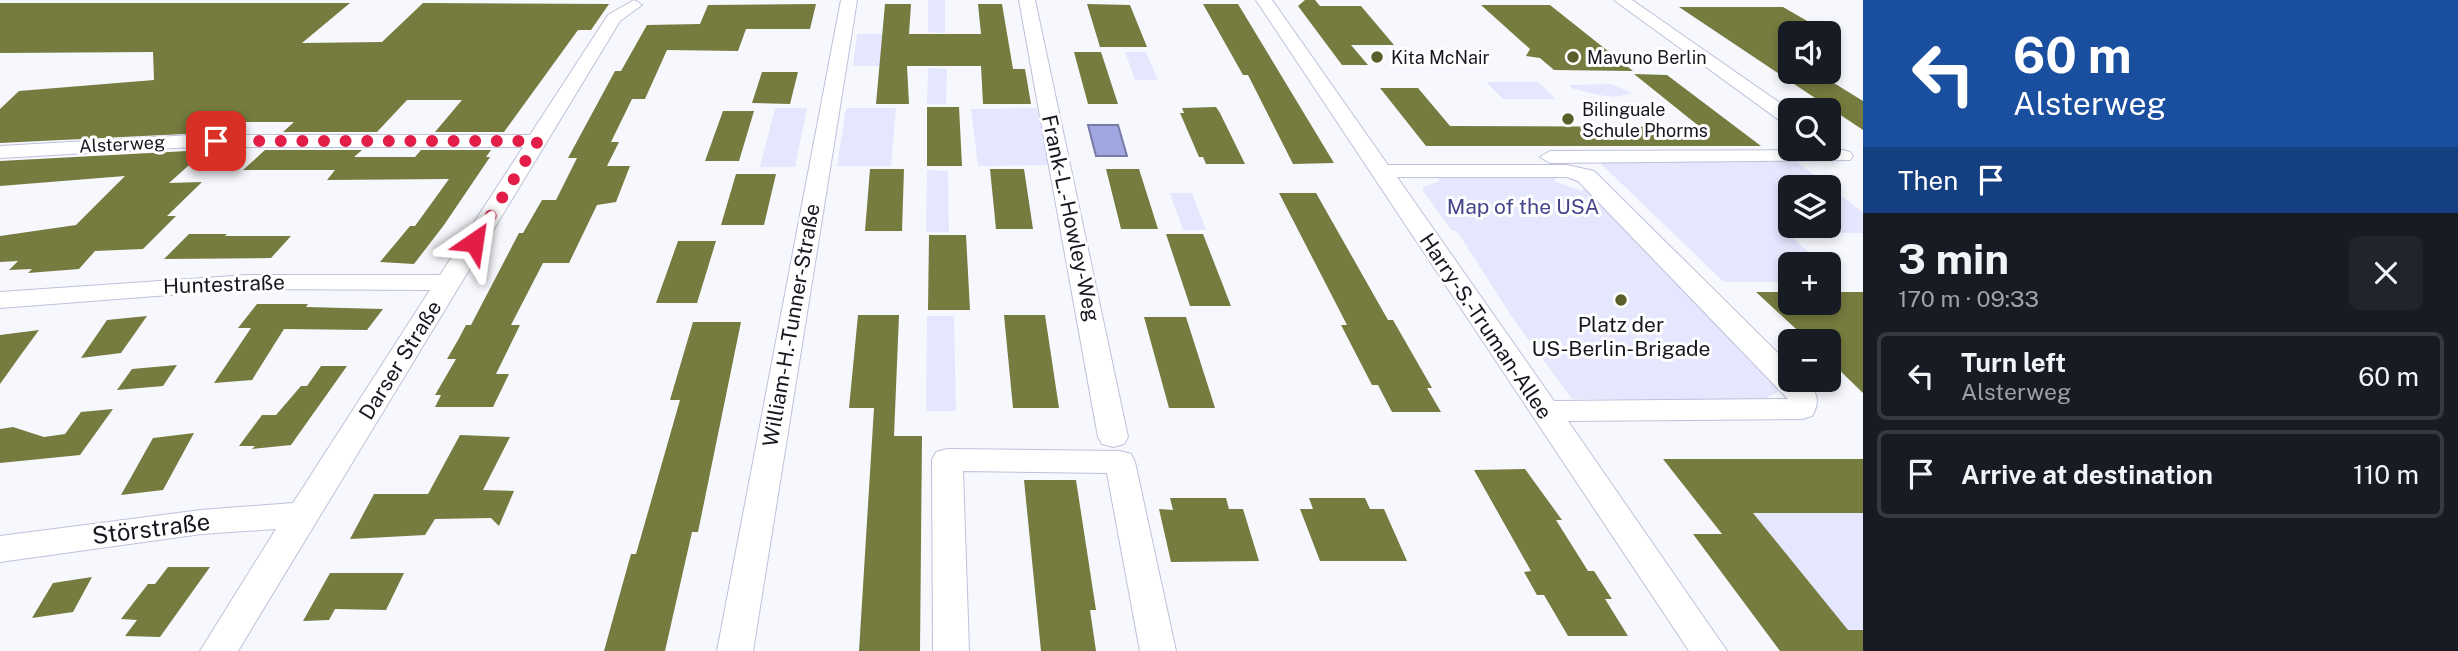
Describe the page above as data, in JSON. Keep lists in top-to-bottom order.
{
  "streets": {
    "street": [
      "Alsterweg",
      "Frank-L.-Howley-Weg",
      "Huntestraße",
      "William-H.-Tunner-Straße",
      "Harry-S.-Truman-Allee",
      "Darser Straße",
      "Störstraße"
    ]
  },
  "crossings": [
    ["Alsterweg", "Darser Straße"],
    ["Huntestraße", "Darser Straße"],
    ["Darser Straße", "Störstraße"]
  ],
  "parks": ["Map of the USA"],
  "places": [
    "Kita McNair",
    "Mavuno Berlin",
    "Bilinguale Schule Phorms",
    "Platz der US-Berlin-Brigade"
  ],
  "page": {
    "turn": ["60 m", "Alsterweg"],
    "map_buttons": ["+", "−"],
    "then": "Then",
    "heading": ["3 min", "170 m · 09:33"],
    "list": [
      {
        "name": "Turn left",
        "note": "Alsterweg",
        "value": "60 m"
      },
      {
        "name": "Arrive at destination",
        "value": "110 m"
      }
    ]
  }
}
